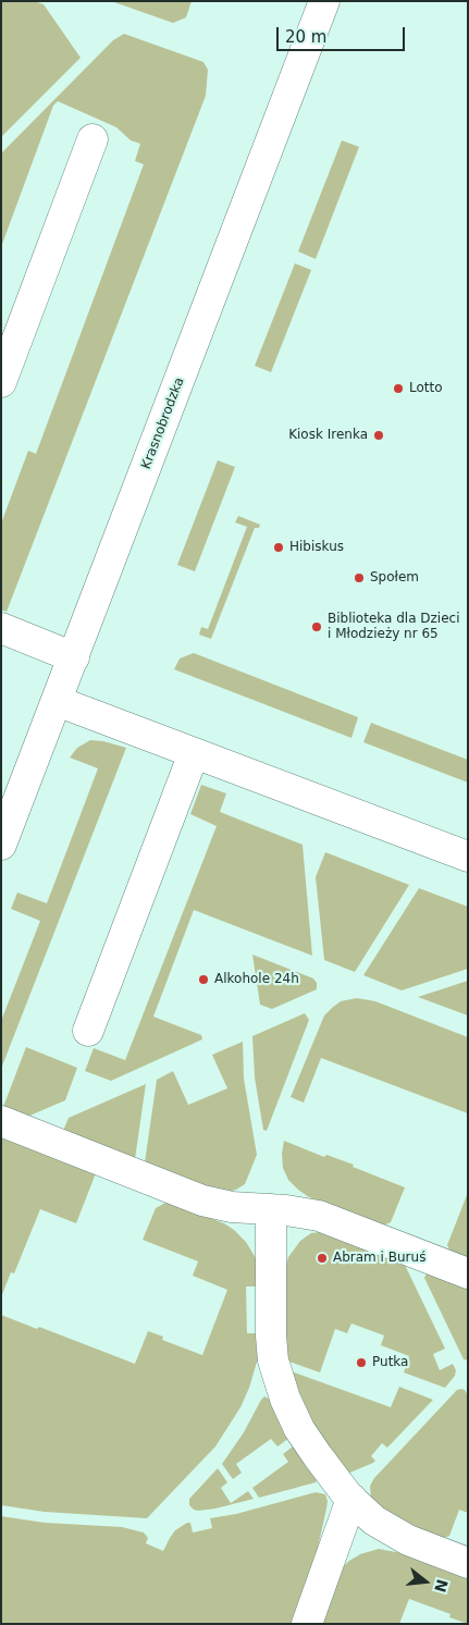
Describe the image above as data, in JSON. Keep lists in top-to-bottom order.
{
  "streets": {
    "street": ["Krasnobrodzka"]
  },
  "places": [
    "Lotto",
    "Kiosk Irenka",
    "Hibiskus",
    "Społem",
    "Biblioteka dla Dzieci i Młodzieży nr 65",
    "Alkohole 24h",
    "Abram i Buruś",
    "Putka"
  ],
  "scale_bar": "20 m",
  "north": "right"
}
